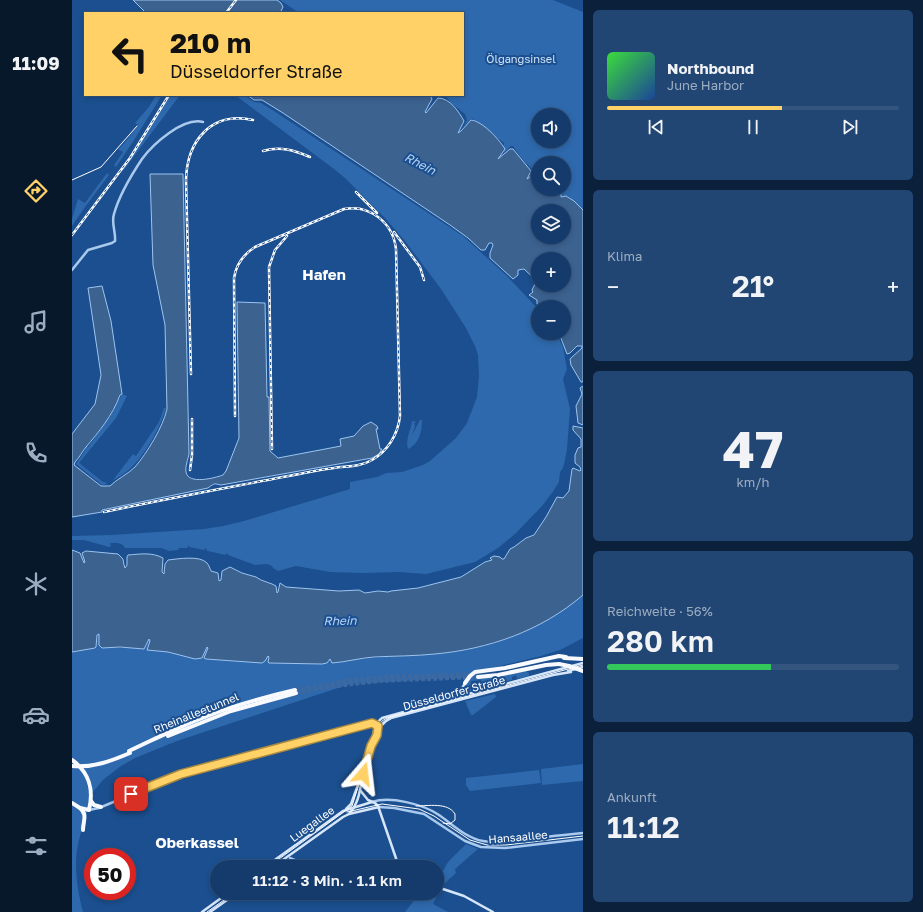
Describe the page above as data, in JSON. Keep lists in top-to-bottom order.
{
  "streets": {
    "highway": ["Rheinalleetunnel"],
    "main road": ["Düsseldorfer Straße", "Luegallee"],
    "street": ["Hansaallee"]
  },
  "crossings": [
    ["Luegallee", "Hansaallee"]
  ],
  "districts": ["Hafen", "Oberkassel"],
  "water": ["Rhein"],
  "parks": ["Ölgangsinsel"],
  "page": {
    "tabs": "11:09",
    "turn": ["210 m", "Düsseldorfer Straße"],
    "song": ["Northbound", "June Harbor"],
    "map_buttons": ["+", "−"],
    "tile": [
      "Klima",
      ["47", "km/h"],
      ["Reichweite · 56%", "280 km"],
      ["Ankunft", "11:12"]
    ],
    "heat": ["−", "21°", "+"],
    "limit": "50",
    "trip": "11:12 · 3 Min. · 1.1 km"
  }
}
